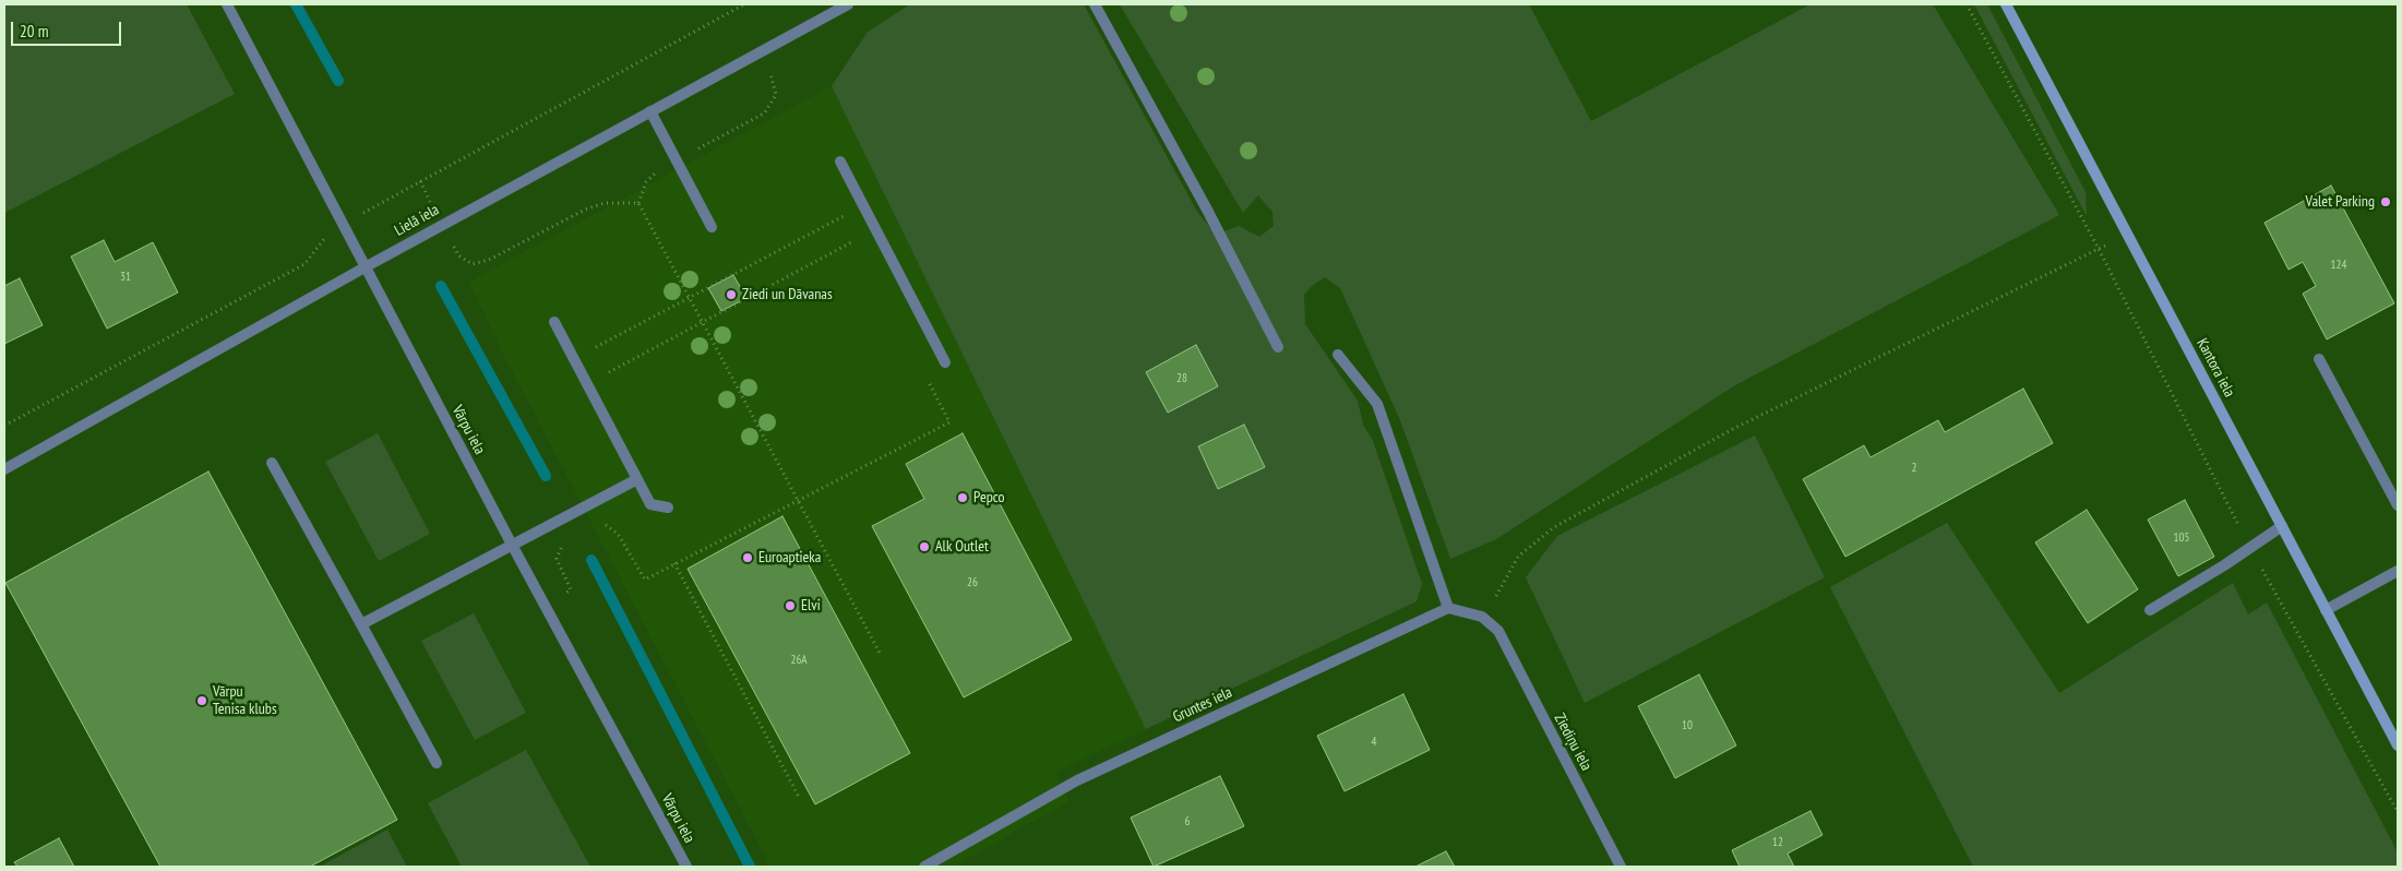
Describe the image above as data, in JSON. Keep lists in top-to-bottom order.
{
  "streets": {
    "main road": ["Kantora iela"],
    "street": [
      "Lielā iela",
      "Vārpu iela",
      "Gruntes iela",
      "Ziediņu iela"
    ]
  },
  "crossings": [
    ["Lielā iela", "Vārpu iela"]
  ],
  "places": [
    "Valet Parking",
    "Ziedi un Dāvanas",
    "Pepco",
    "Alk Outlet",
    "Euroaptieka",
    "Elvi",
    "Vārpu Tenisa klubs"
  ],
  "house_numbers": [
    "124",
    "31",
    "28",
    "2",
    "105",
    "26",
    "26A",
    "10",
    "4",
    "6",
    "12"
  ],
  "scale_bar": "20 m"
}
